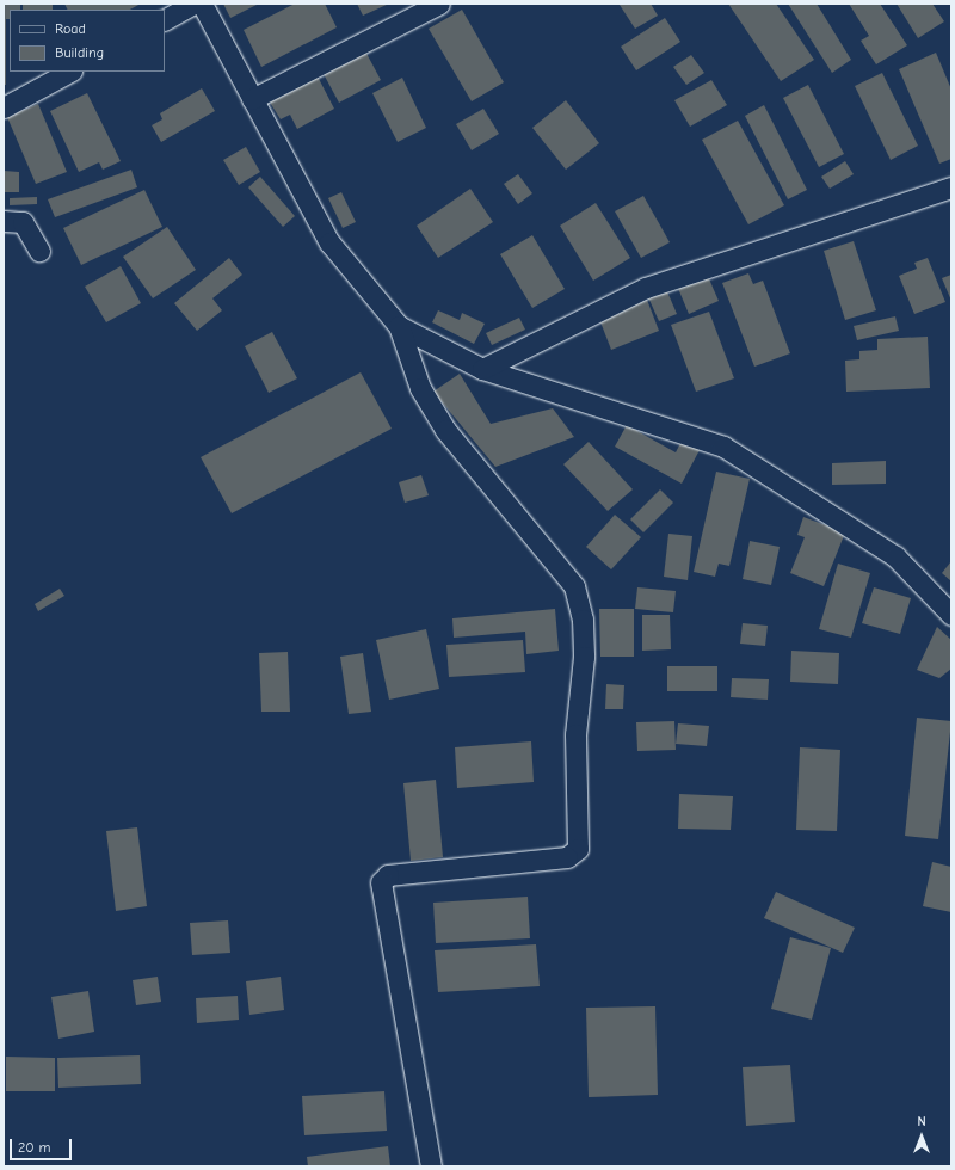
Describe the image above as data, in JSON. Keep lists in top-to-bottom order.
{
  "legend": ["Road", "Building"],
  "scale_bar": "20 m",
  "north": "top"
}
